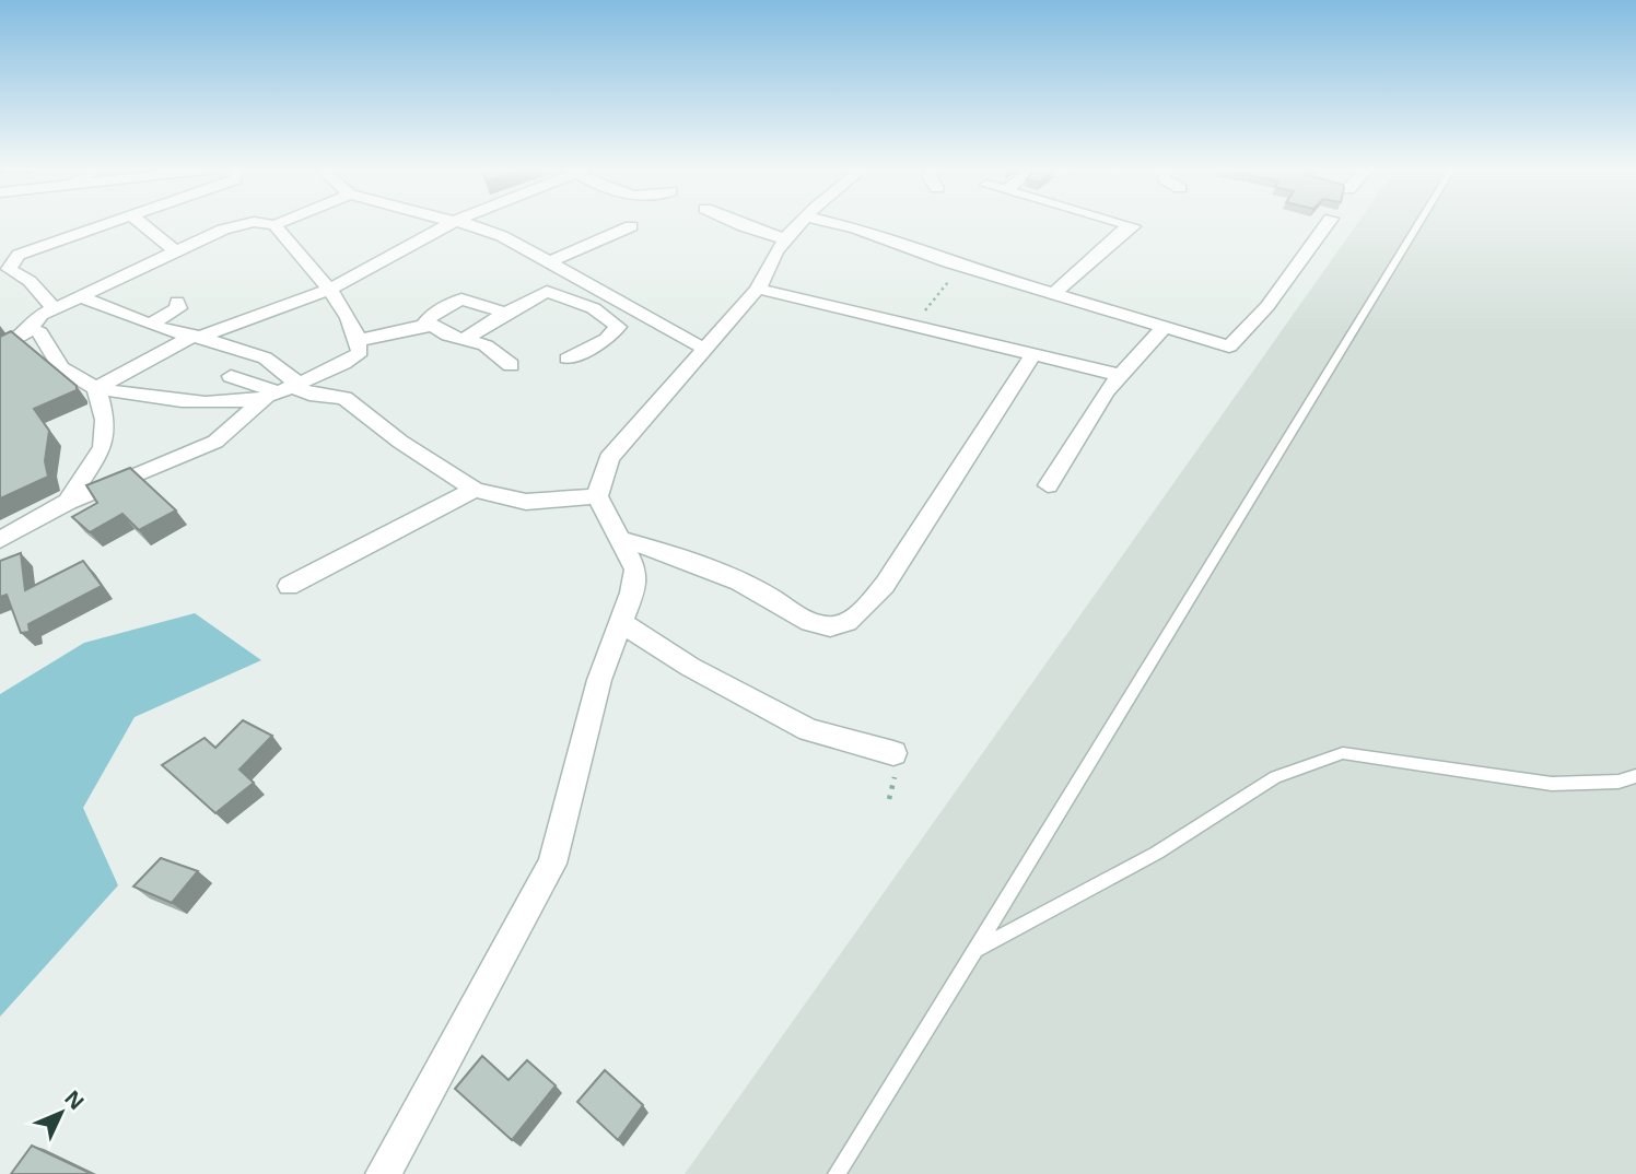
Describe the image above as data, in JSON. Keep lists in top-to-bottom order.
{
  "north": "top right"
}
